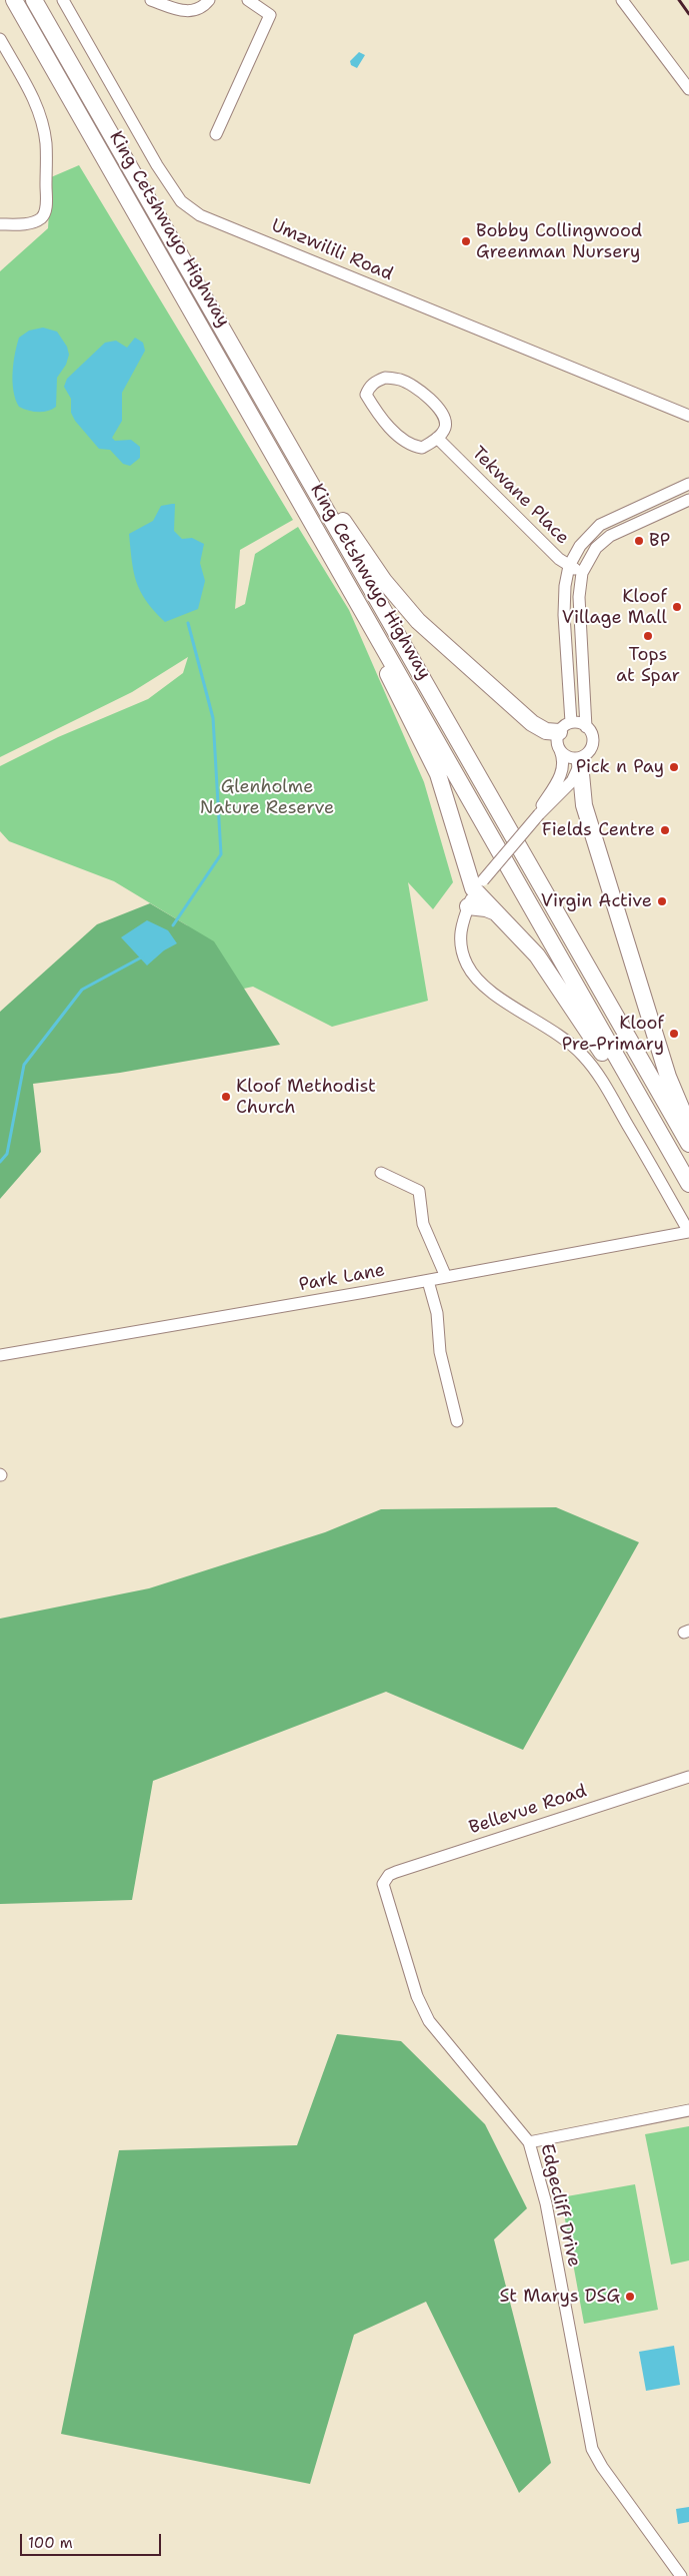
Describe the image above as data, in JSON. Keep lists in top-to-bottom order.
{
  "streets": {
    "highway": ["King Cetshwayo Highway"],
    "street": [
      "Umzwilili Road",
      "Tekwane Place",
      "Park Lane",
      "Bellevue Road",
      "Edgecliff Drive"
    ]
  },
  "crossings": [
    ["Bellevue Road", "Edgecliff Drive"]
  ],
  "parks": ["Glenholme Nature Reserve"],
  "places": [
    "Bobby Collingwood Greenman Nursery",
    "BP",
    "Kloof Village Mall",
    "Tops at Spar",
    "Pick n Pay",
    "Fields Centre",
    "Virgin Active",
    "Kloof Pre-Primary",
    "Kloof Methodist Church",
    "St Marys DSG"
  ],
  "scale_bar": "100 m"
}
